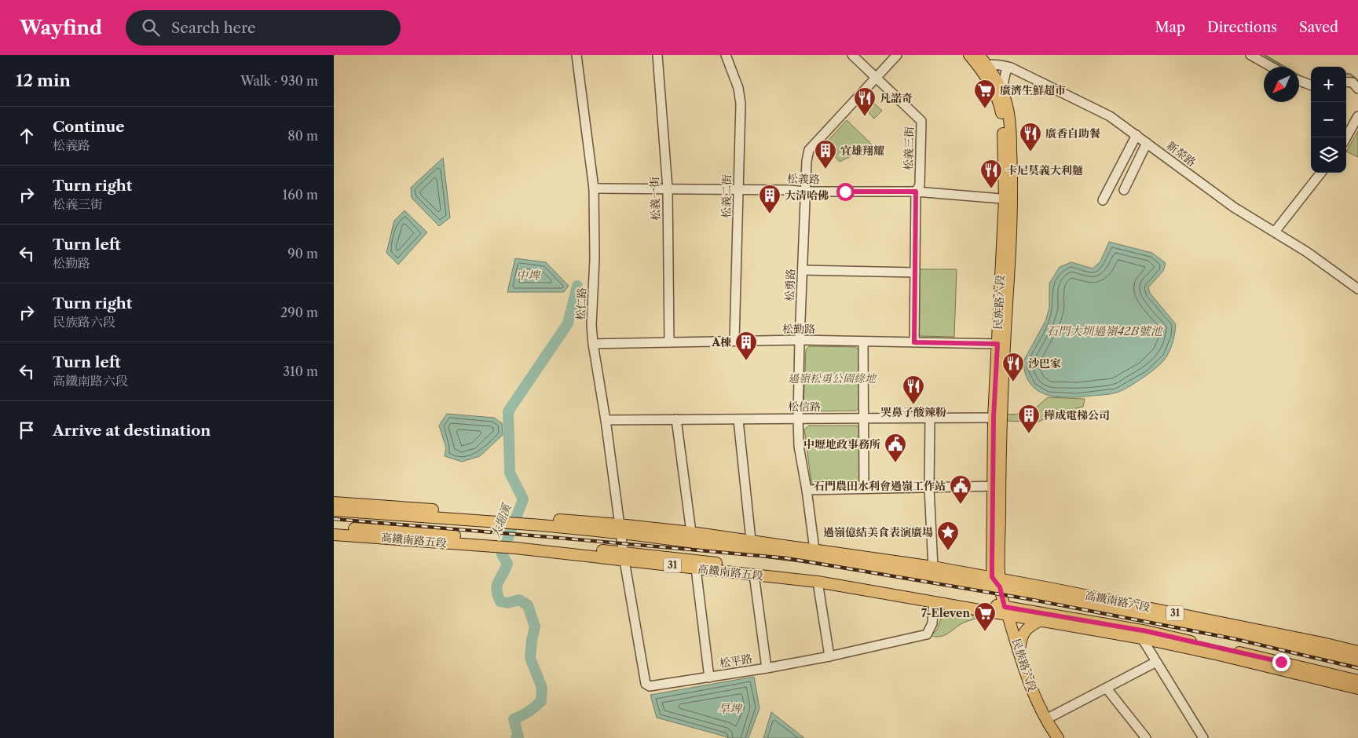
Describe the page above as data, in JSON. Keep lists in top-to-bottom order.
{
  "streets": {
    "main road": [
      "民族路六段",
      "高鐵南路五段",
      "31",
      "高鐵南路六段"
    ],
    "street": [
      "松義三街",
      "新榮路",
      "松義路",
      "松義二街",
      "松義一街",
      "松勇路",
      "松仁路",
      "松勤路",
      "松信路",
      "松平路"
    ]
  },
  "crossings": [
    ["松義三街", "松義路"],
    ["松義三街", "松勇路"],
    ["松義三街", "松勤路"],
    ["新榮路", "民族路六段"],
    ["松義路", "松義二街"],
    ["松義路", "松義一街"],
    ["松義路", "松勇路"],
    ["松義路", "民族路六段"],
    ["松義路", "松仁路"],
    ["松義二街", "松勤路"],
    ["松義一街", "松勤路"],
    ["松勇路", "松勤路"],
    ["松勇路", "松信路"],
    ["松勇路", "31"],
    ["民族路六段", "松勤路"],
    ["民族路六段", "松信路"],
    ["民族路六段", "高鐵南路五段"],
    ["民族路六段", "31"],
    ["民族路六段", "高鐵南路六段"],
    ["松仁路", "松勤路"],
    ["松仁路", "松信路"],
    ["松仁路", "高鐵南路五段"],
    ["松仁路", "31"],
    ["松仁路", "松平路"],
    ["高鐵南路五段", "31"],
    ["高鐵南路五段", "松平路"],
    ["31", "高鐵南路六段"]
  ],
  "water": [
    "中埤",
    "石門大圳過嶺42B號池",
    "大堀溪",
    "旱埤"
  ],
  "parks": ["過嶺松勇公園綠地"],
  "places": {
    "supermarket": ["廣濟生鮮超市", "7-Eleven"],
    "restaurant": [
      "凡諾奇",
      "廣香自助餐",
      "卡尼莫義大利麵",
      "沙巴家",
      "哭鼻子酸辣粉"
    ],
    "building": [
      "宜雄翔耀",
      "大清哈佛",
      "A棟",
      "樺成電梯公司"
    ],
    "public building": ["中壢地政事務所", "石門農田水利會過嶺工作站"],
    "place": ["過嶺億結美食表演廣場"]
  },
  "north": "bottom left",
  "page": {
    "header": "Wayfind",
    "search": "Search here",
    "nav": ["Map", "Directions", "Saved"],
    "heading": ["12 min", "Walk · 930 m"],
    "map_buttons": ["+", "−"],
    "list": [
      ["Continue", "松義路", "80 m"],
      ["Turn right", "松義三街", "160 m"],
      ["Turn left", "松勤路", "90 m"],
      ["Turn right", "民族路六段", "290 m"],
      ["Turn left", "高鐵南路六段", "310 m"],
      "Arrive at destination"
    ]
  }
}
